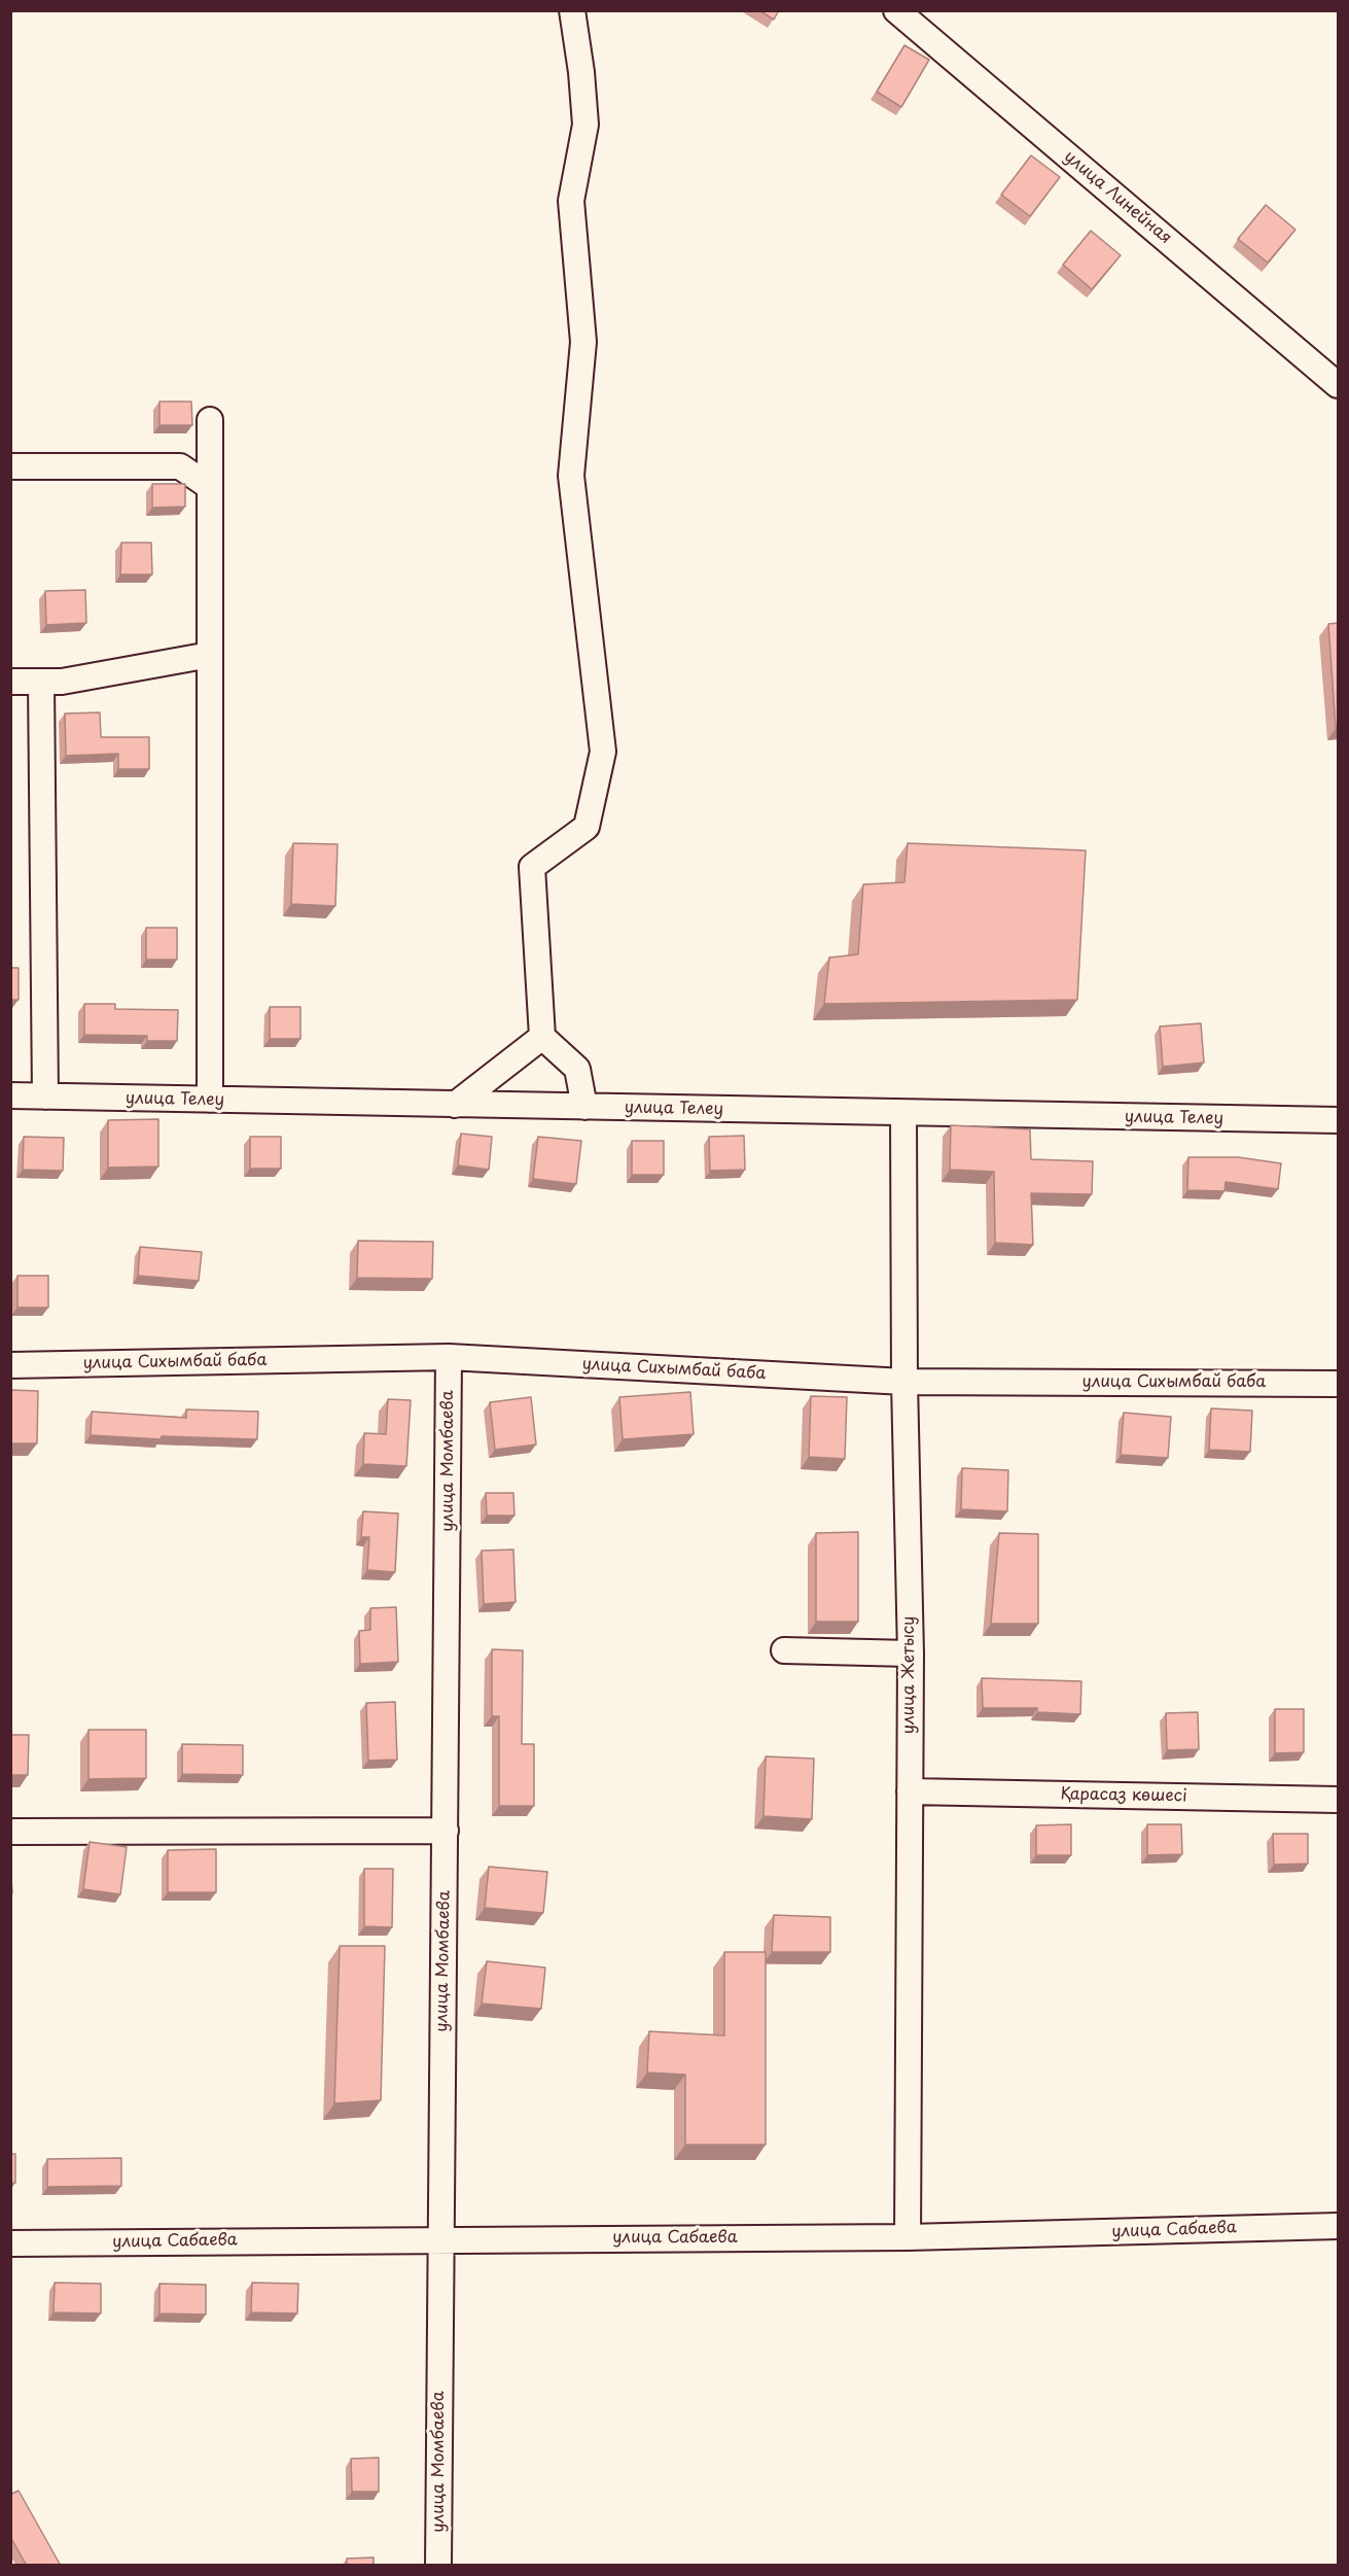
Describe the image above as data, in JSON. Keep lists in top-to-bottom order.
{
  "streets": {
    "street": [
      "улица Линейная",
      "улица Телеу",
      "улица Сихымбай баба",
      "улица Момбаева",
      "улица Жетысу",
      "Қарасаз көшесі",
      "улица Сабаева"
    ]
  },
  "crossings": [
    ["улица Телеу", "улица Жетысу"],
    ["улица Сихымбай баба", "улица Момбаева"],
    ["улица Сихымбай баба", "улица Жетысу"],
    ["улица Момбаева", "улица Сабаева"],
    ["улица Жетысу", "Қарасаз көшесі"],
    ["улица Жетысу", "улица Сабаева"]
  ]
}
